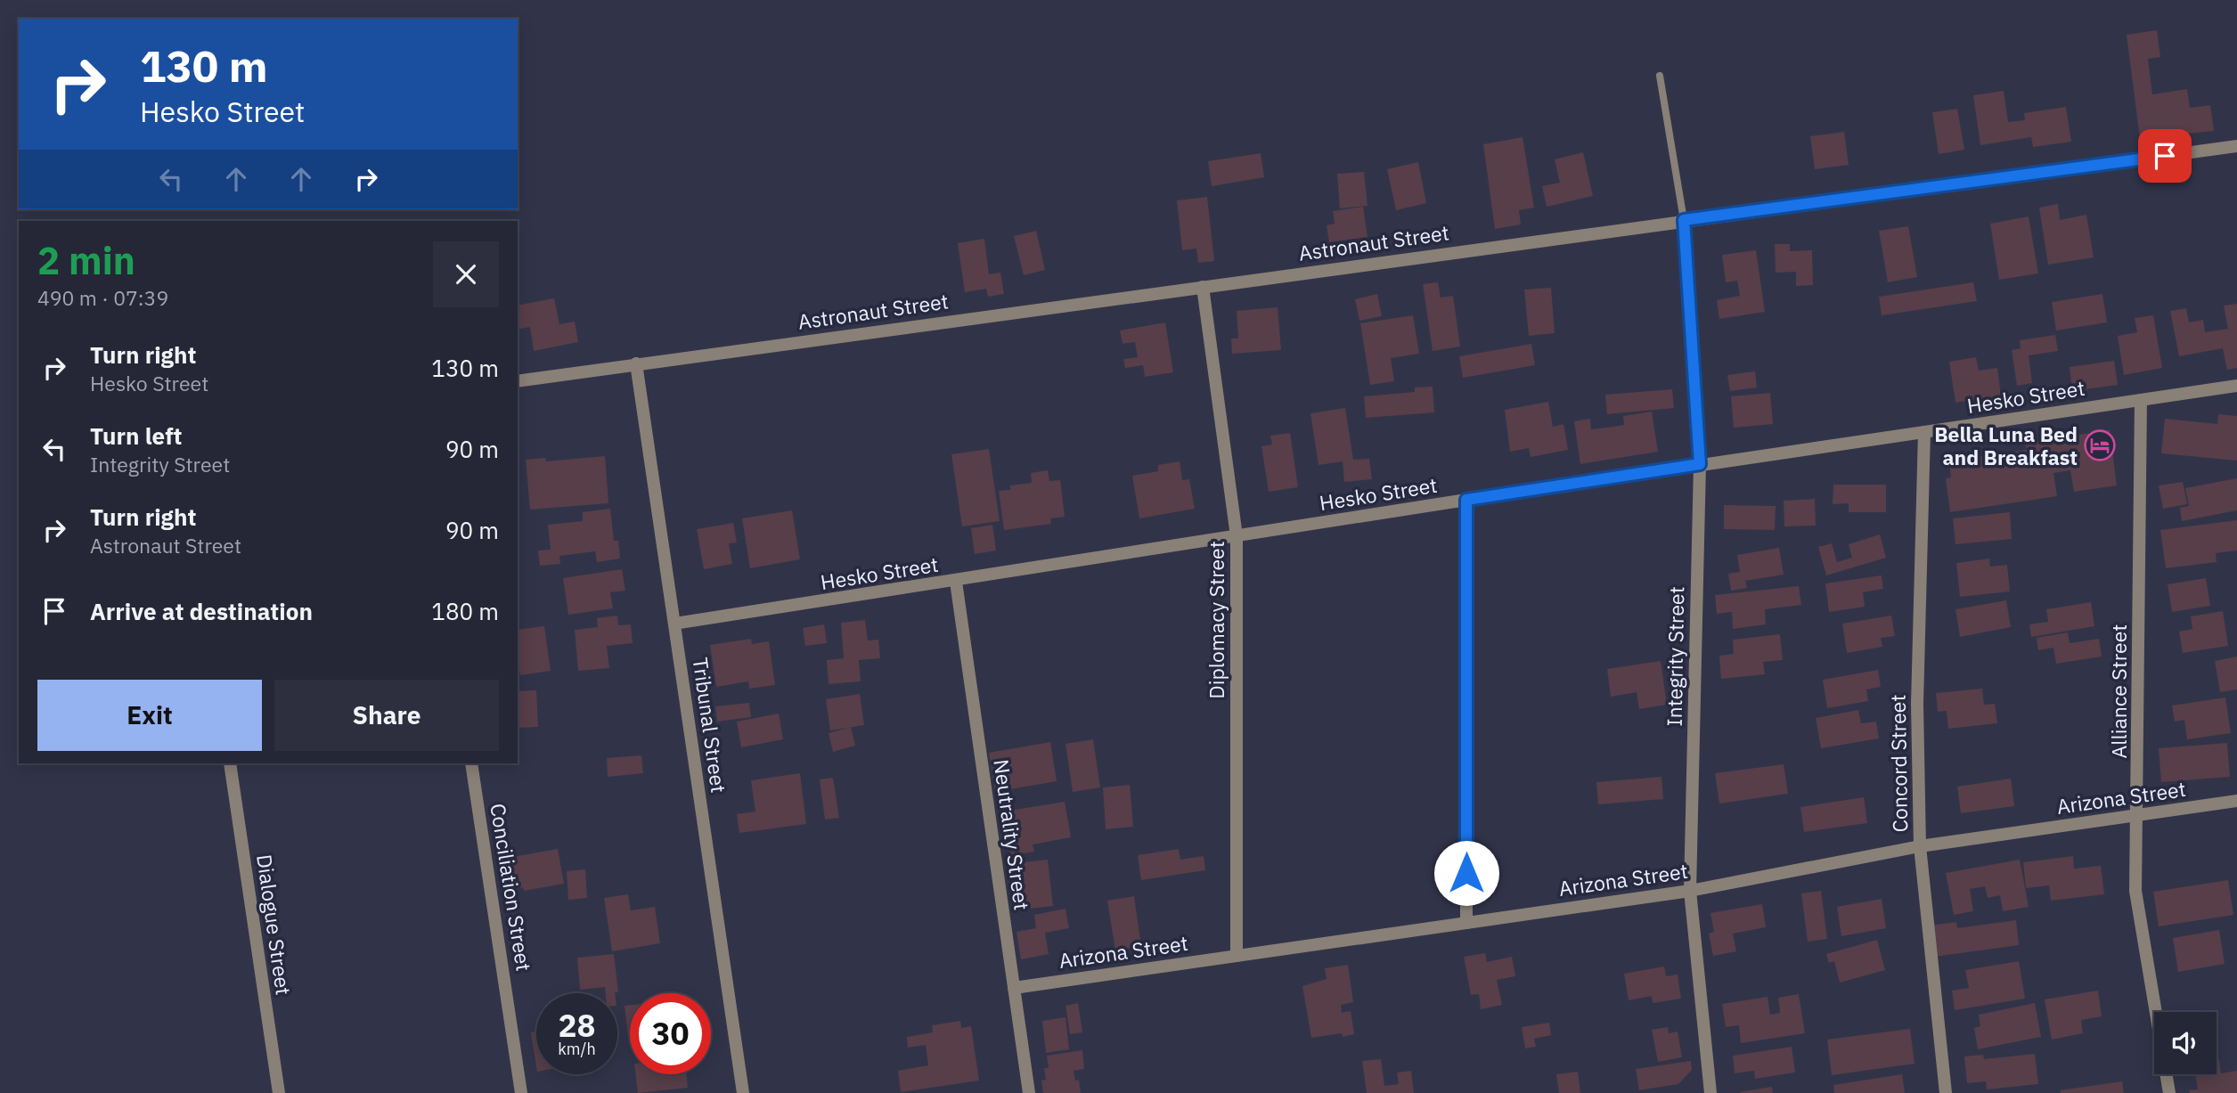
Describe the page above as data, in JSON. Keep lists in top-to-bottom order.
{
  "streets": {
    "street": [
      "Astronaut Street",
      "Hesko Street",
      "Diplomacy Street",
      "Integrity Street",
      "Alliance Street",
      "Tribunal Street",
      "Concord Street",
      "Arizona Street",
      "Neutrality Street",
      "Conciliation Street",
      "Dialogue Street"
    ]
  },
  "crossings": [
    ["Astronaut Street", "Diplomacy Street"],
    ["Astronaut Street", "Integrity Street"],
    ["Astronaut Street", "Tribunal Street"],
    ["Hesko Street", "Diplomacy Street"],
    ["Hesko Street", "Integrity Street"],
    ["Hesko Street", "Alliance Street"],
    ["Hesko Street", "Tribunal Street"],
    ["Hesko Street", "Concord Street"],
    ["Hesko Street", "Neutrality Street"],
    ["Diplomacy Street", "Arizona Street"],
    ["Integrity Street", "Arizona Street"],
    ["Alliance Street", "Arizona Street"],
    ["Concord Street", "Arizona Street"],
    ["Arizona Street", "Neutrality Street"]
  ],
  "places": {
    "hotel": ["Bella Luna Bed and Breakfast"]
  },
  "page": {
    "turn": ["130 m", "Hesko Street"],
    "heading": ["2 min", "490 m · 07:39"],
    "list": [
      {
        "name": "Turn right",
        "note": "Hesko Street",
        "value": "130 m"
      },
      {
        "name": "Turn left",
        "note": "Integrity Street",
        "value": "90 m"
      },
      {
        "name": "Turn right",
        "note": "Astronaut Street",
        "value": "90 m"
      },
      {
        "name": "Arrive at destination",
        "value": "180 m"
      }
    ],
    "buttons": ["Exit", "Share"],
    "speed": "28 km/h",
    "limit": "30"
  }
}
